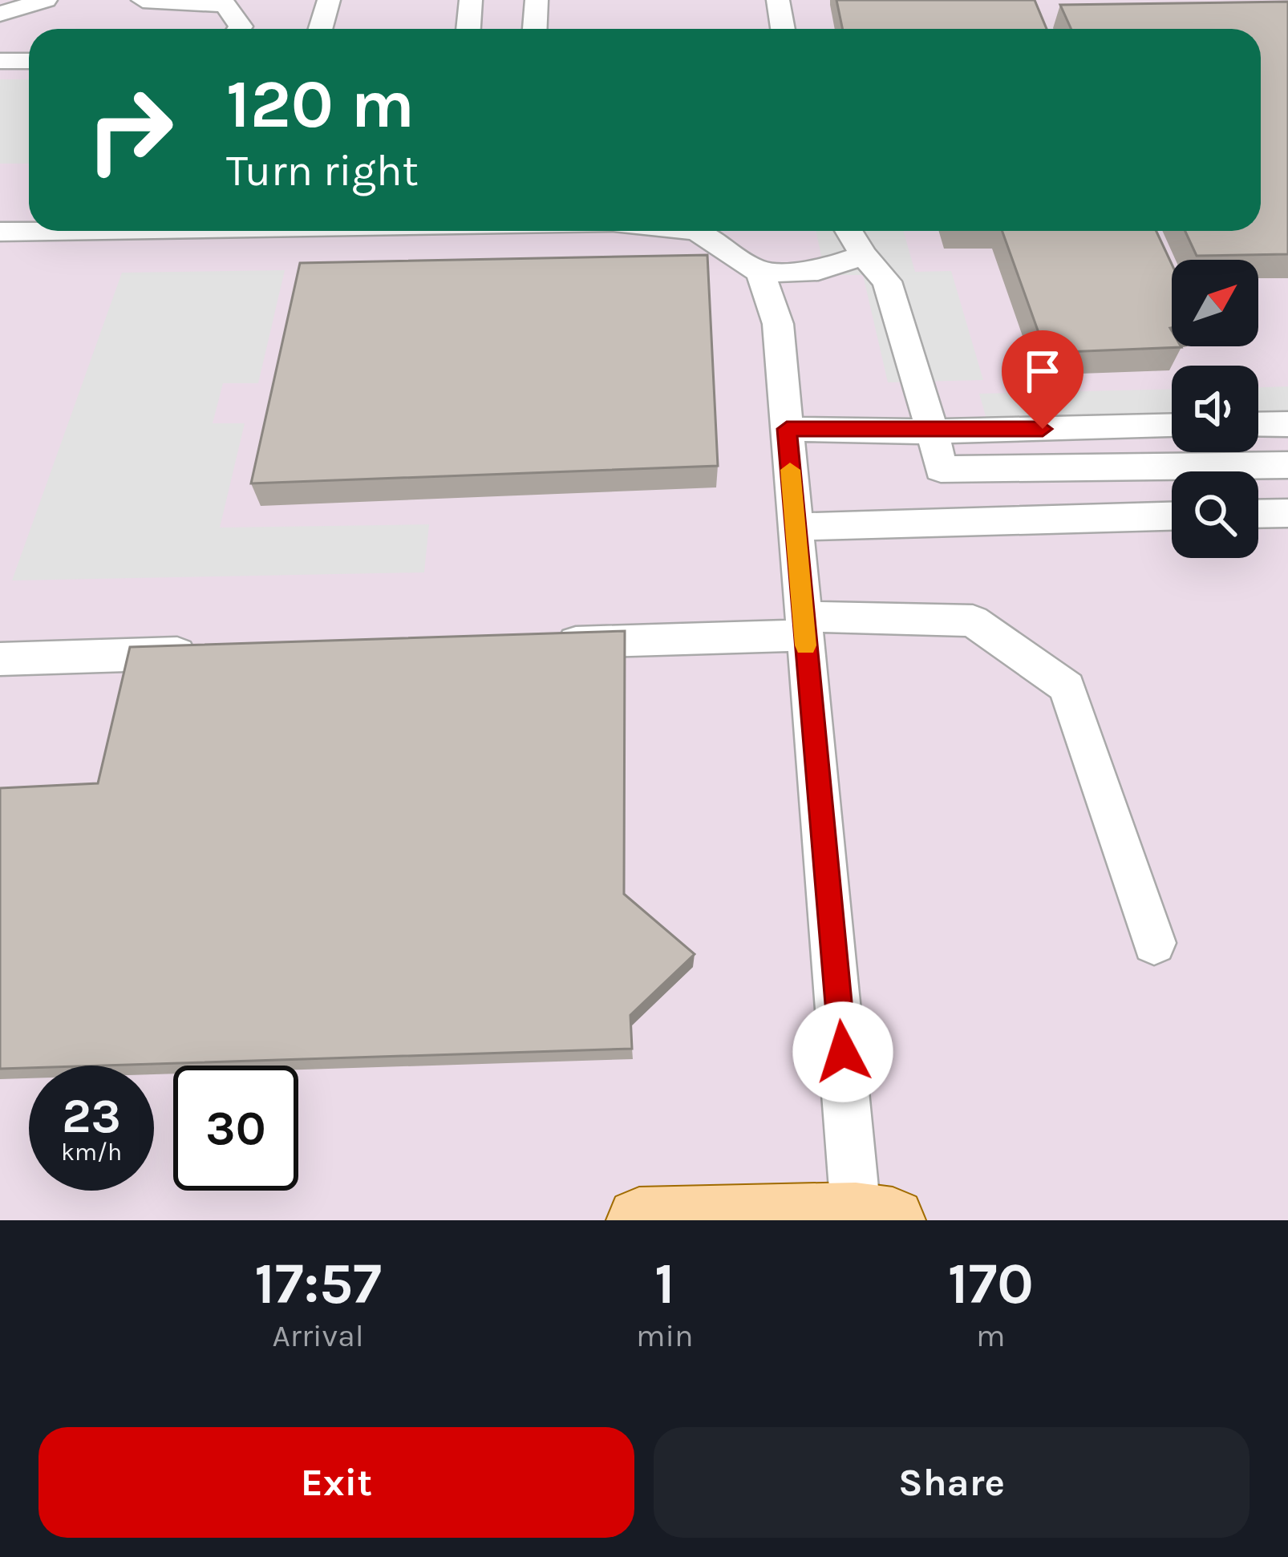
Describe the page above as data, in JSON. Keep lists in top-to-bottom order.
{
  "north": "top right",
  "page": {
    "turn": ["120 m", "Turn right"],
    "speed": "23 km/h",
    "limit": "30",
    "eta": [
      "17:57",
      "Arrival",
      "1",
      "min",
      "170",
      "m"
    ],
    "buttons": ["Exit", "Share"]
  }
}
